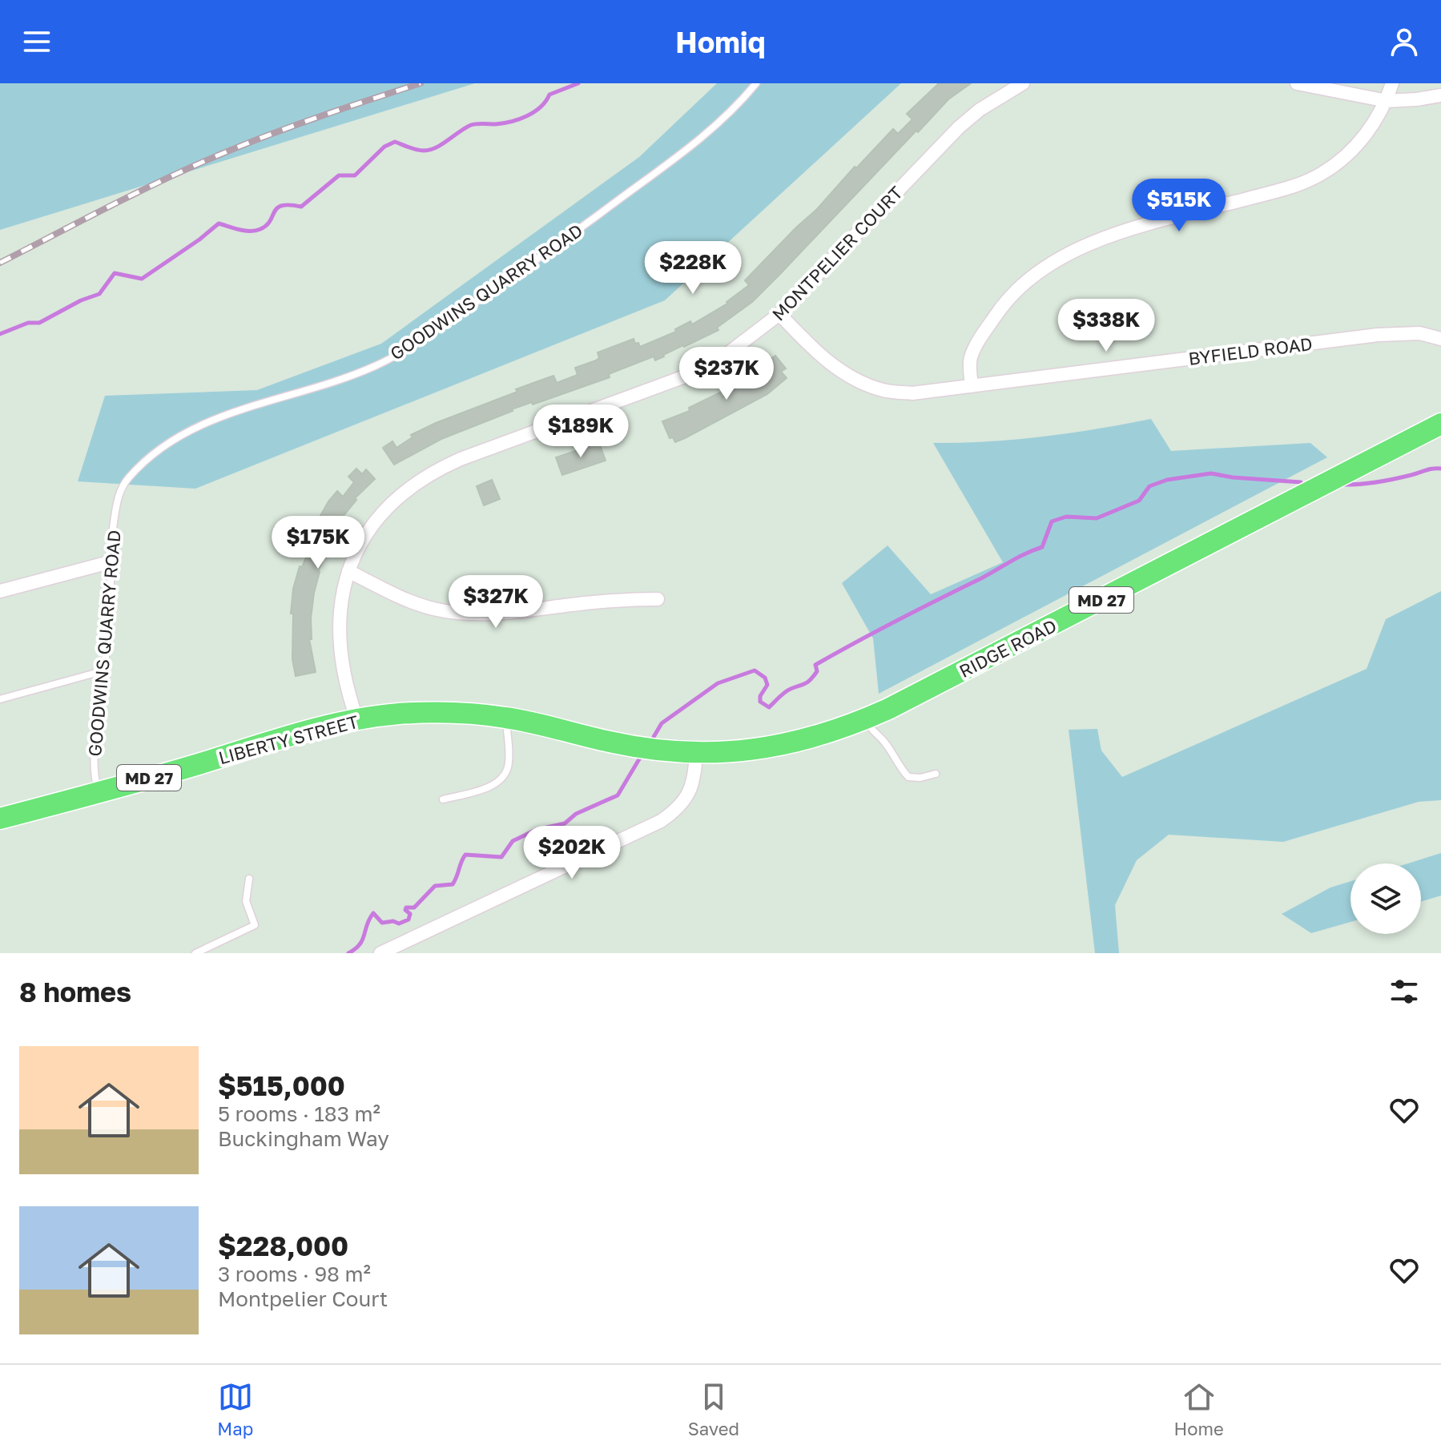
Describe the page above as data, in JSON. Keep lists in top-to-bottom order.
{
  "streets": {
    "highway": ["MD 27", "RIDGE ROAD", "LIBERTY STREET"],
    "street": ["MONTPELIER COURT", "BYFIELD ROAD"],
    "lane": ["GOODWINS QUARRY ROAD"]
  },
  "crossings": [
    ["MONTPELIER COURT", "BYFIELD ROAD"],
    ["MONTPELIER COURT", "LIBERTY STREET"],
    ["GOODWINS QUARRY ROAD", "LIBERTY STREET"],
    ["RIDGE ROAD", "LIBERTY STREET"]
  ],
  "page": {
    "header": "Homiq",
    "price": [
      "$515K",
      "$228K",
      "$338K",
      "$237K",
      "$189K",
      "$175K",
      "$327K",
      "$202K"
    ],
    "heading": "8 homes",
    "list": [
      {
        "name": "$515,000",
        "note": "5 rooms · 183 m² · Buckingham Way"
      },
      {
        "name": "$228,000",
        "note": "3 rooms · 98 m² · Montpelier Court"
      }
    ],
    "tabs": ["Map", "Saved", "Home"]
  }
}
